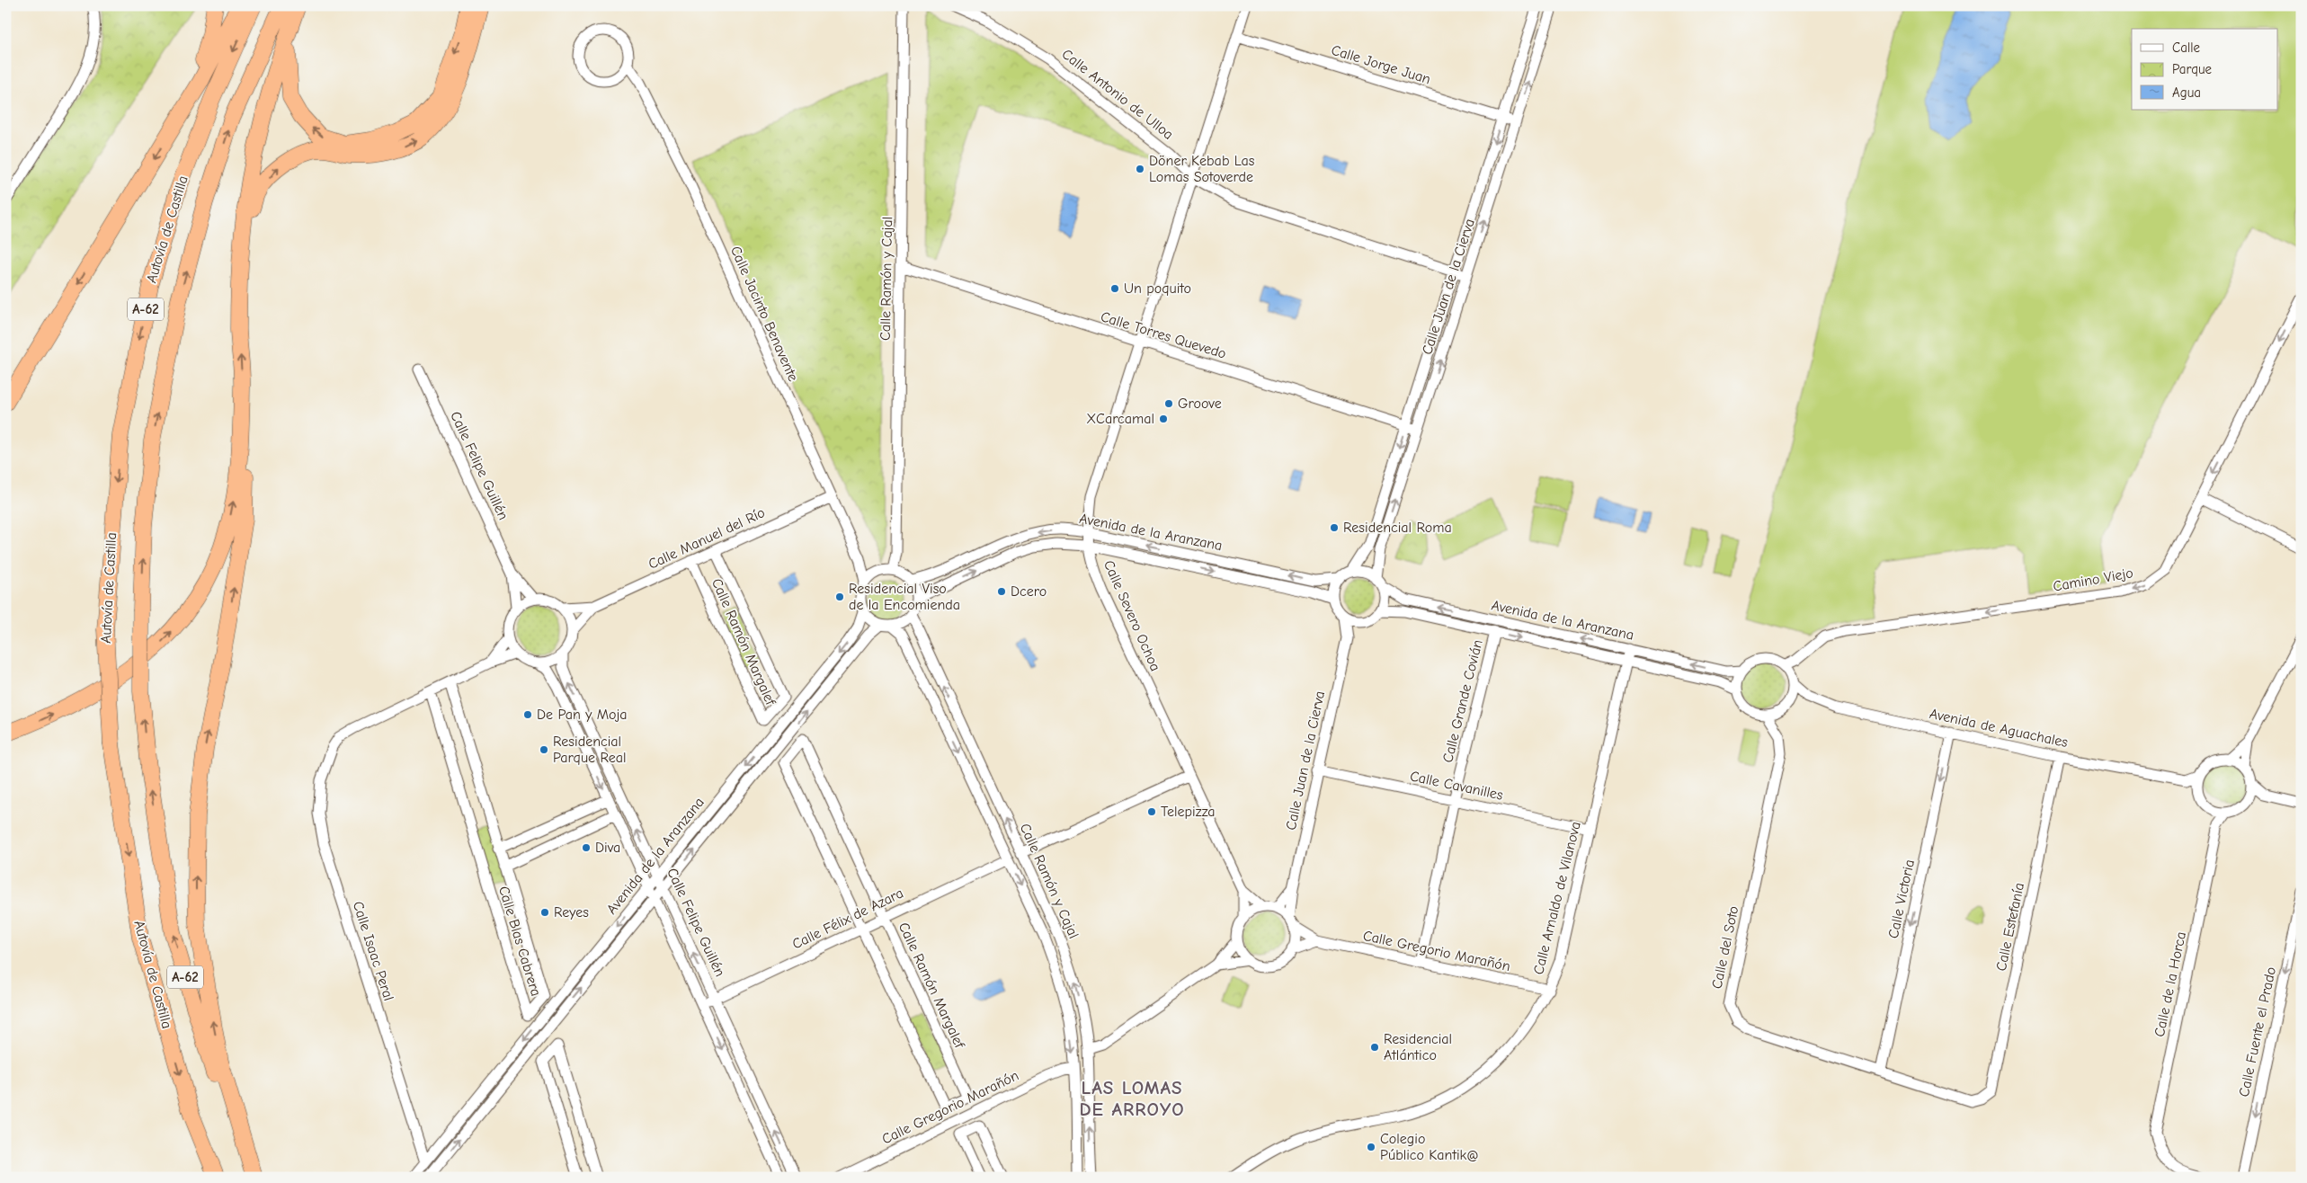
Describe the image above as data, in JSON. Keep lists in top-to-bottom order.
{
  "streets": {
    "highway": ["Autovía de Castilla", "A-62"],
    "street": [
      "Calle Jorge Juan",
      "Calle Antonio de Ulloa",
      "Calle Ramón y Cajal",
      "Calle Juan de la Cierva",
      "Calle Jacinto Benavente",
      "Calle Torres Quevedo",
      "Calle Felipe Guillén",
      "Avenida de la Aranzana",
      "Calle Manuel del Río",
      "Camino Viejo",
      "Calle Severo Ochoa",
      "Calle Ramón Margalef",
      "Calle Grande Covián",
      "Avenida de Aguachales",
      "Calle Cavanilles",
      "Calle Arnaldo de Vilanova",
      "Calle Victoria",
      "Calle Félix de Azara",
      "Calle Estefanía",
      "Calle Blas Cabrera",
      "Calle del Soto",
      "Calle Isaac Peral",
      "Calle Gregorio Marañón",
      "Calle de la Horca",
      "Calle Fuente el Prado"
    ]
  },
  "crossings": [
    ["Calle Jorge Juan", "Calle Juan de la Cierva"],
    ["Calle Jorge Juan", "Calle Severo Ochoa"],
    ["Calle Antonio de Ulloa", "Calle Juan de la Cierva"],
    ["Calle Antonio de Ulloa", "Calle Severo Ochoa"],
    ["Calle Ramón y Cajal", "Calle Jacinto Benavente"],
    ["Calle Ramón y Cajal", "Calle Torres Quevedo"],
    ["Calle Ramón y Cajal", "Avenida de la Aranzana"],
    ["Calle Ramón y Cajal", "Calle Félix de Azara"],
    ["Calle Ramón y Cajal", "Calle Gregorio Marañón"],
    ["Calle Juan de la Cierva", "Calle Torres Quevedo"],
    ["Calle Juan de la Cierva", "Avenida de la Aranzana"],
    ["Calle Juan de la Cierva", "Calle Severo Ochoa"],
    ["Calle Juan de la Cierva", "Calle Cavanilles"],
    ["Calle Juan de la Cierva", "Calle Gregorio Marañón"],
    ["Calle Jacinto Benavente", "Avenida de la Aranzana"],
    ["Calle Jacinto Benavente", "Calle Manuel del Río"],
    ["Calle Torres Quevedo", "Calle Severo Ochoa"],
    ["Calle Felipe Guillén", "Avenida de la Aranzana"],
    ["Calle Felipe Guillén", "Calle Manuel del Río"],
    ["Calle Felipe Guillén", "Calle Félix de Azara"],
    ["Avenida de la Aranzana", "Camino Viejo"],
    ["Avenida de la Aranzana", "Calle Severo Ochoa"],
    ["Avenida de la Aranzana", "Calle Ramón Margalef"],
    ["Avenida de la Aranzana", "Calle Grande Covián"],
    ["Avenida de la Aranzana", "Avenida de Aguachales"],
    ["Avenida de la Aranzana", "Calle Arnaldo de Vilanova"],
    ["Avenida de la Aranzana", "Calle del Soto"],
    ["Avenida de la Aranzana", "Calle Isaac Peral"],
    ["Calle Manuel del Río", "Calle Ramón Margalef"],
    ["Camino Viejo", "Avenida de Aguachales"],
    ["Camino Viejo", "Calle del Soto"],
    ["Calle Severo Ochoa", "Calle Gregorio Marañón"],
    ["Calle Ramón Margalef", "Calle Félix de Azara"],
    ["Calle Grande Covián", "Calle Cavanilles"],
    ["Calle Grande Covián", "Calle Gregorio Marañón"],
    ["Avenida de Aguachales", "Calle Victoria"],
    ["Avenida de Aguachales", "Calle Estefanía"],
    ["Avenida de Aguachales", "Calle del Soto"],
    ["Avenida de Aguachales", "Calle de la Horca"],
    ["Calle Cavanilles", "Calle Arnaldo de Vilanova"],
    ["Calle Arnaldo de Vilanova", "Calle Gregorio Marañón"],
    ["Calle Victoria", "Calle del Soto"],
    ["Calle Estefanía", "Calle del Soto"],
    ["Calle Blas Cabrera", "Calle Isaac Peral"]
  ],
  "one_way": ["Camino Viejo", "Calle Victoria", "Calle Fuente el Prado"],
  "districts": ["LAS LOMAS DE ARROYO"],
  "places": [
    "Döner Kebab Las Lomas Sotoverde",
    "Un poquito",
    "Groove",
    "XCarcamal",
    "Residencial Roma",
    "Dcero",
    "Residencial Viso de la Encomienda",
    "De Pan y Moja",
    "Residencial Parque Real",
    "Telepizza",
    "Diva",
    "Reyes",
    "Residencial Atlántico",
    "Colegio Público Kantik@"
  ],
  "legend": ["Calle", "Parque", "Agua"]
}
